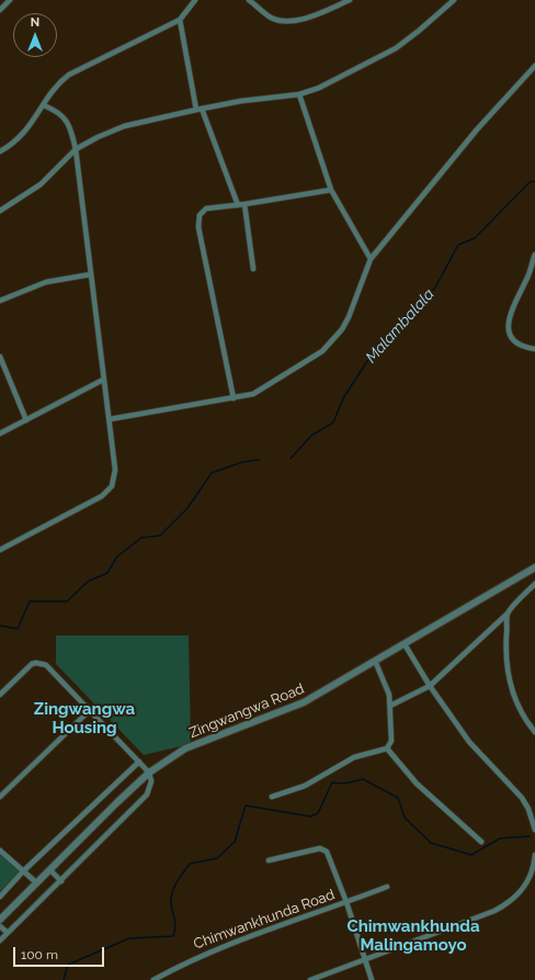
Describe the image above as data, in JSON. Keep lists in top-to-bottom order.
{
  "streets": {
    "street": ["Zingwangwa Road", "Chimwankhunda Road"]
  },
  "districts": ["Zingwangwa Housing", "Chimwankhunda Malingamoyo"],
  "water": ["Malambalala"],
  "scale_bar": "100 m",
  "north": "top"
}
